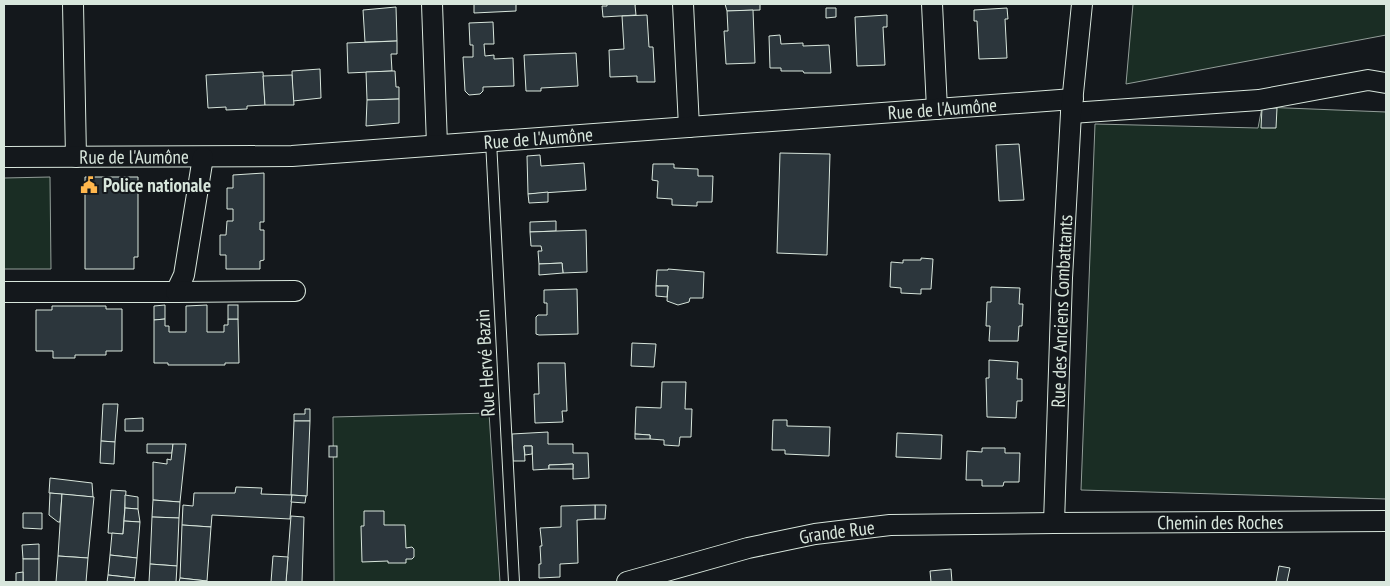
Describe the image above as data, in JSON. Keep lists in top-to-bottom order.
{
  "streets": {
    "street": [
      "Rue de l'Aumône",
      "Rue des Anciens Combattants",
      "Chemin des Roches",
      "Grande Rue"
    ],
    "lane": ["Rue Hervé Bazin"]
  },
  "crossings": [
    ["Rue de l'Aumône", "Rue des Anciens Combattants"],
    ["Rue de l'Aumône", "Rue Hervé Bazin"],
    ["Rue des Anciens Combattants", "Chemin des Roches"],
    ["Rue des Anciens Combattants", "Grande Rue"],
    ["Chemin des Roches", "Grande Rue"]
  ],
  "places": {
    "public building": ["Police nationale"]
  }
}
